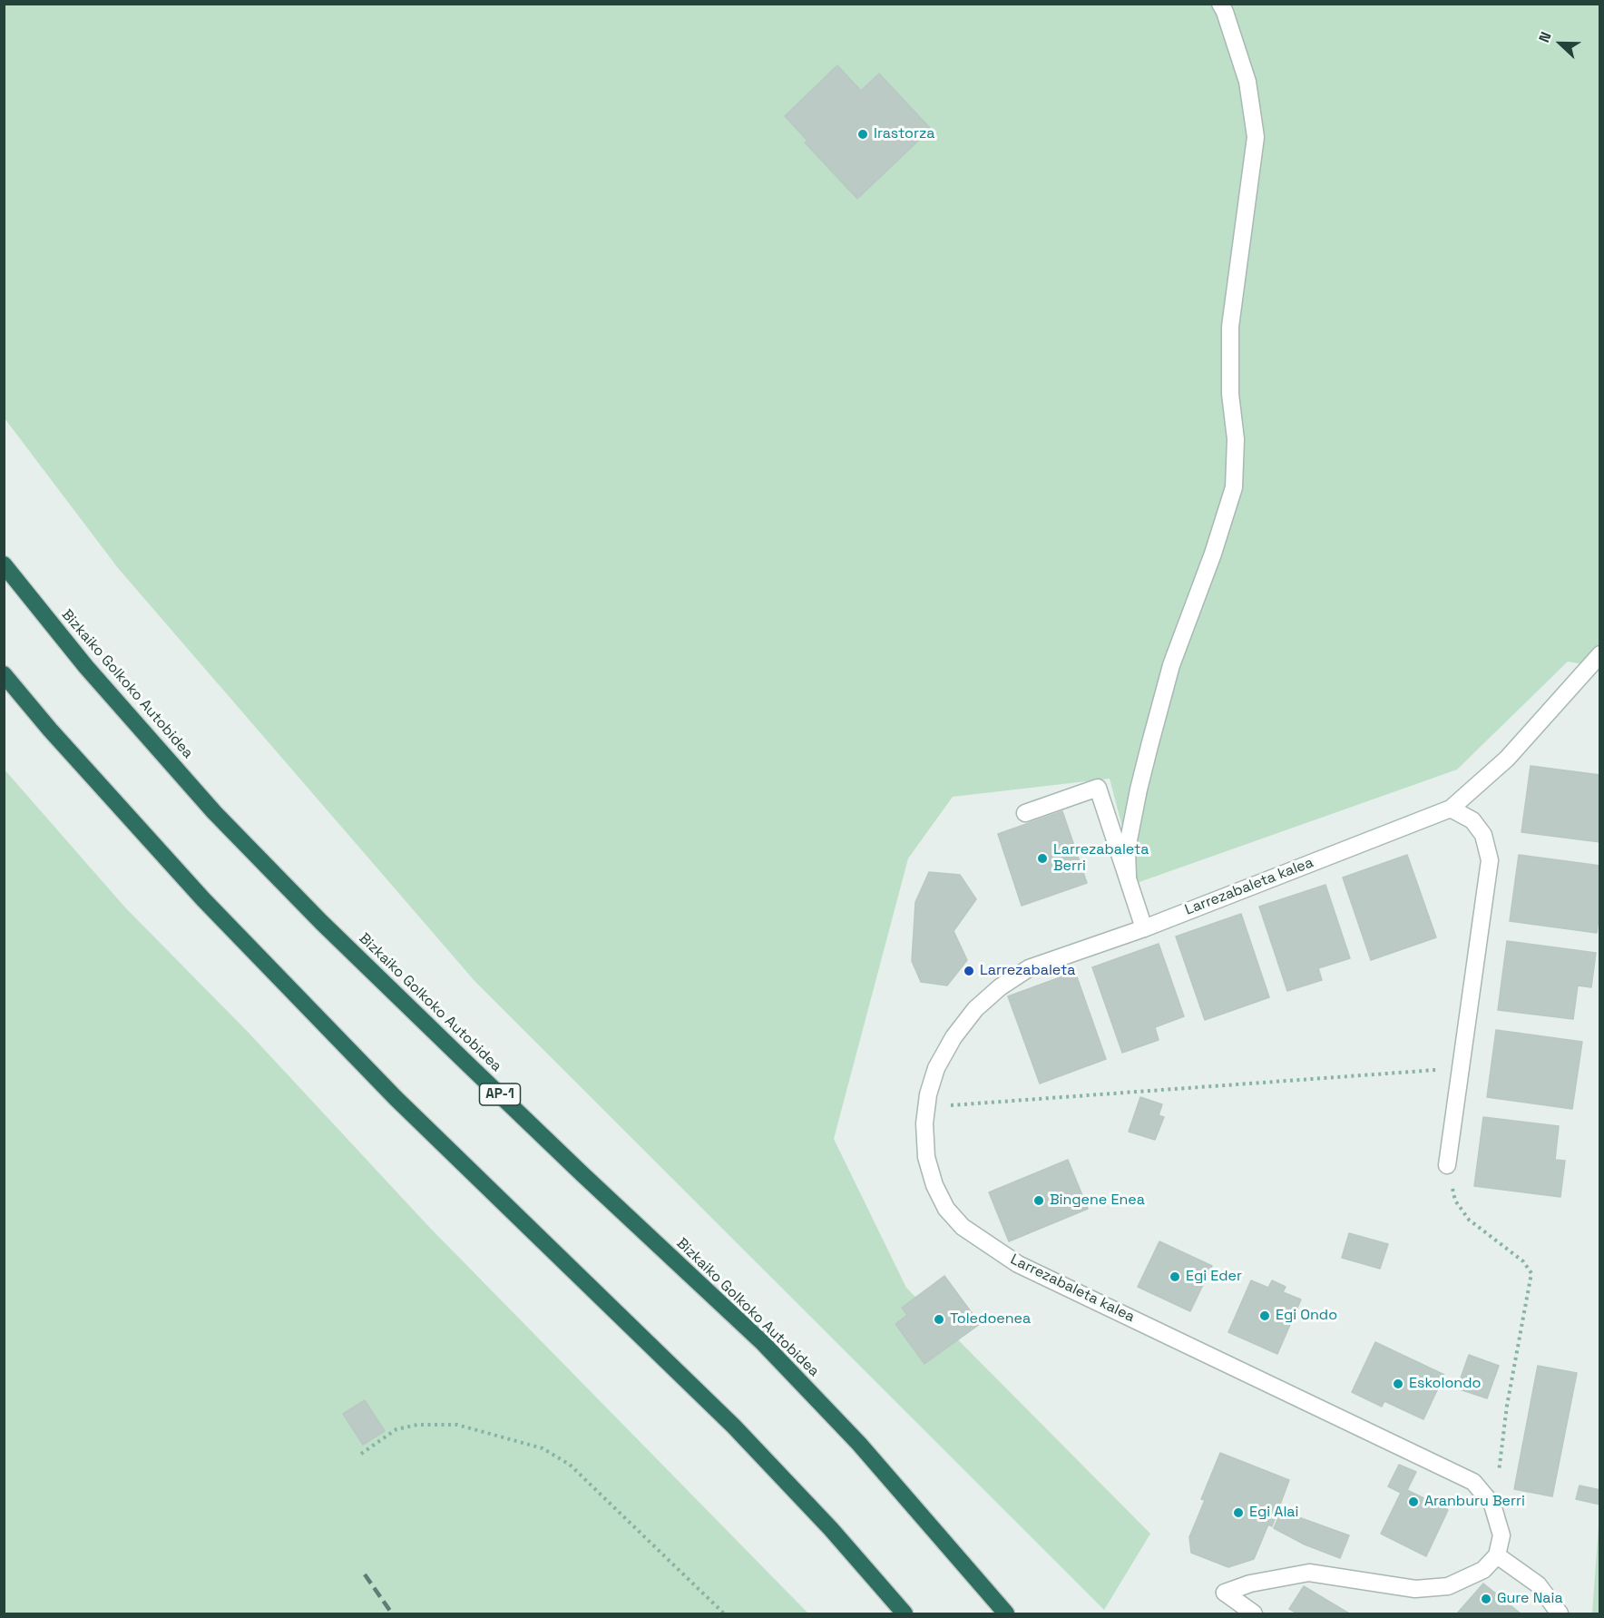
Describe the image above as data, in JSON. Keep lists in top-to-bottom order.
{
  "streets": {
    "highway": ["Bizkaiko Golkoko Autobidea", "AP-1"],
    "street": ["Larrezabaleta kalea"]
  },
  "places": [
    "Irastorza",
    "Larrezabaleta Berri",
    "Larrezabaleta",
    "Bingene Enea",
    "Egi Eder",
    "Egi Ondo",
    "Toledoenea",
    "Eskolondo",
    "Aranburu Berri",
    "Egi Alai",
    "Gure Naia"
  ],
  "north": "left"
}
